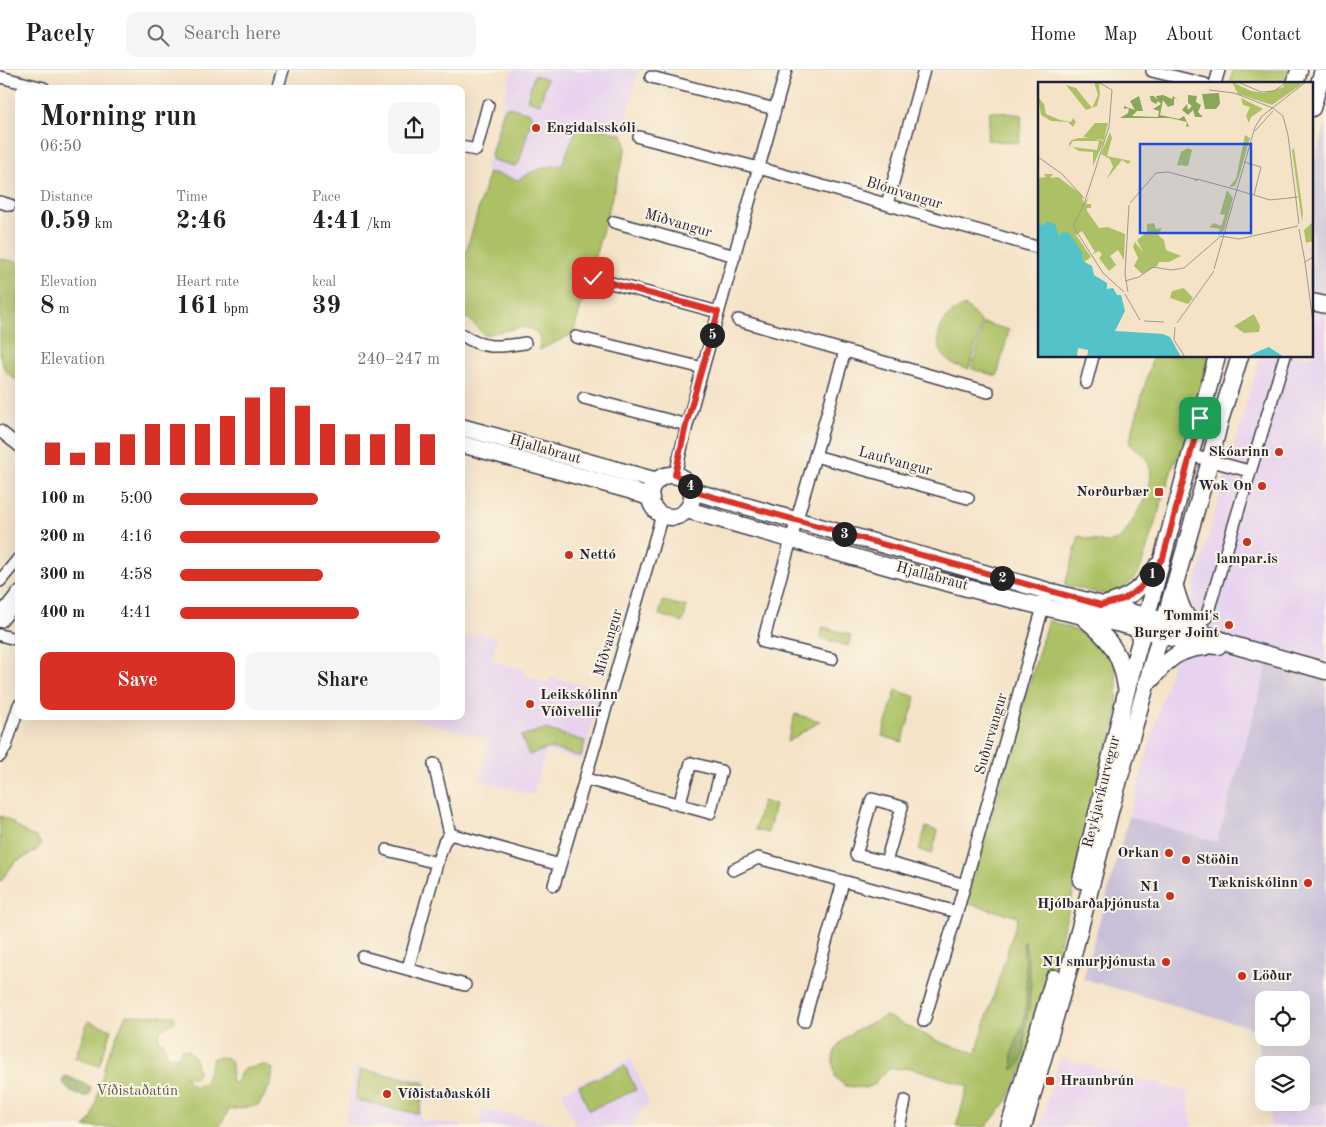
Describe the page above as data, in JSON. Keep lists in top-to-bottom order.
{
  "streets": {
    "main road": ["Hjallabraut", "Reykjavíkurvegur"],
    "street": [
      "Blómvangur",
      "Miðvangur",
      "Laufvangur",
      "Suðurvangur"
    ]
  },
  "crossings": [
    ["Miðvangur", "Hjallabraut"],
    ["Hjallabraut", "Suðurvangur"],
    ["Hjallabraut", "Reykjavíkurvegur"]
  ],
  "parks": ["Víðistaðatún"],
  "places": {
    "other": [
      "Engidalsskóli",
      "Skóarinn",
      "Wok On",
      "lampar.is",
      "Nettó",
      "Tommi's Burger Joint",
      "Leikskólinn Víðivellir",
      "Orkan",
      "Stöðin",
      "Tækniskólinn",
      "N1 Hjólbarðaþjónusta",
      "N1 smurþjónusta",
      "Löður",
      "Víðistaðaskóli"
    ],
    "transit": ["Norðurbær", "Hraunbrún"]
  },
  "page": {
    "header": "Pacely",
    "search": "Search here",
    "nav": [
      "Home",
      "Map",
      "About",
      "Contact"
    ],
    "heading": ["Morning run", "06:50"],
    "stats": [
      ["Distance", "0.59 km"],
      ["Time", "2:46"],
      ["Pace", "4:41 /km"],
      ["Elevation", "8 m"],
      ["Heart rate", "161 bpm"],
      ["kcal", "39"]
    ],
    "pins": [
      "5",
      "4",
      "3",
      "1",
      "2"
    ],
    "chart": ["Elevation", "240–247 m"],
    "list": [
      {
        "name": "100 m",
        "note": "5:00"
      },
      {
        "name": "200 m",
        "note": "4:16"
      },
      {
        "name": "300 m",
        "note": "4:58"
      },
      {
        "name": "400 m",
        "note": "4:41"
      }
    ],
    "buttons": ["Save", "Share"]
  }
}
